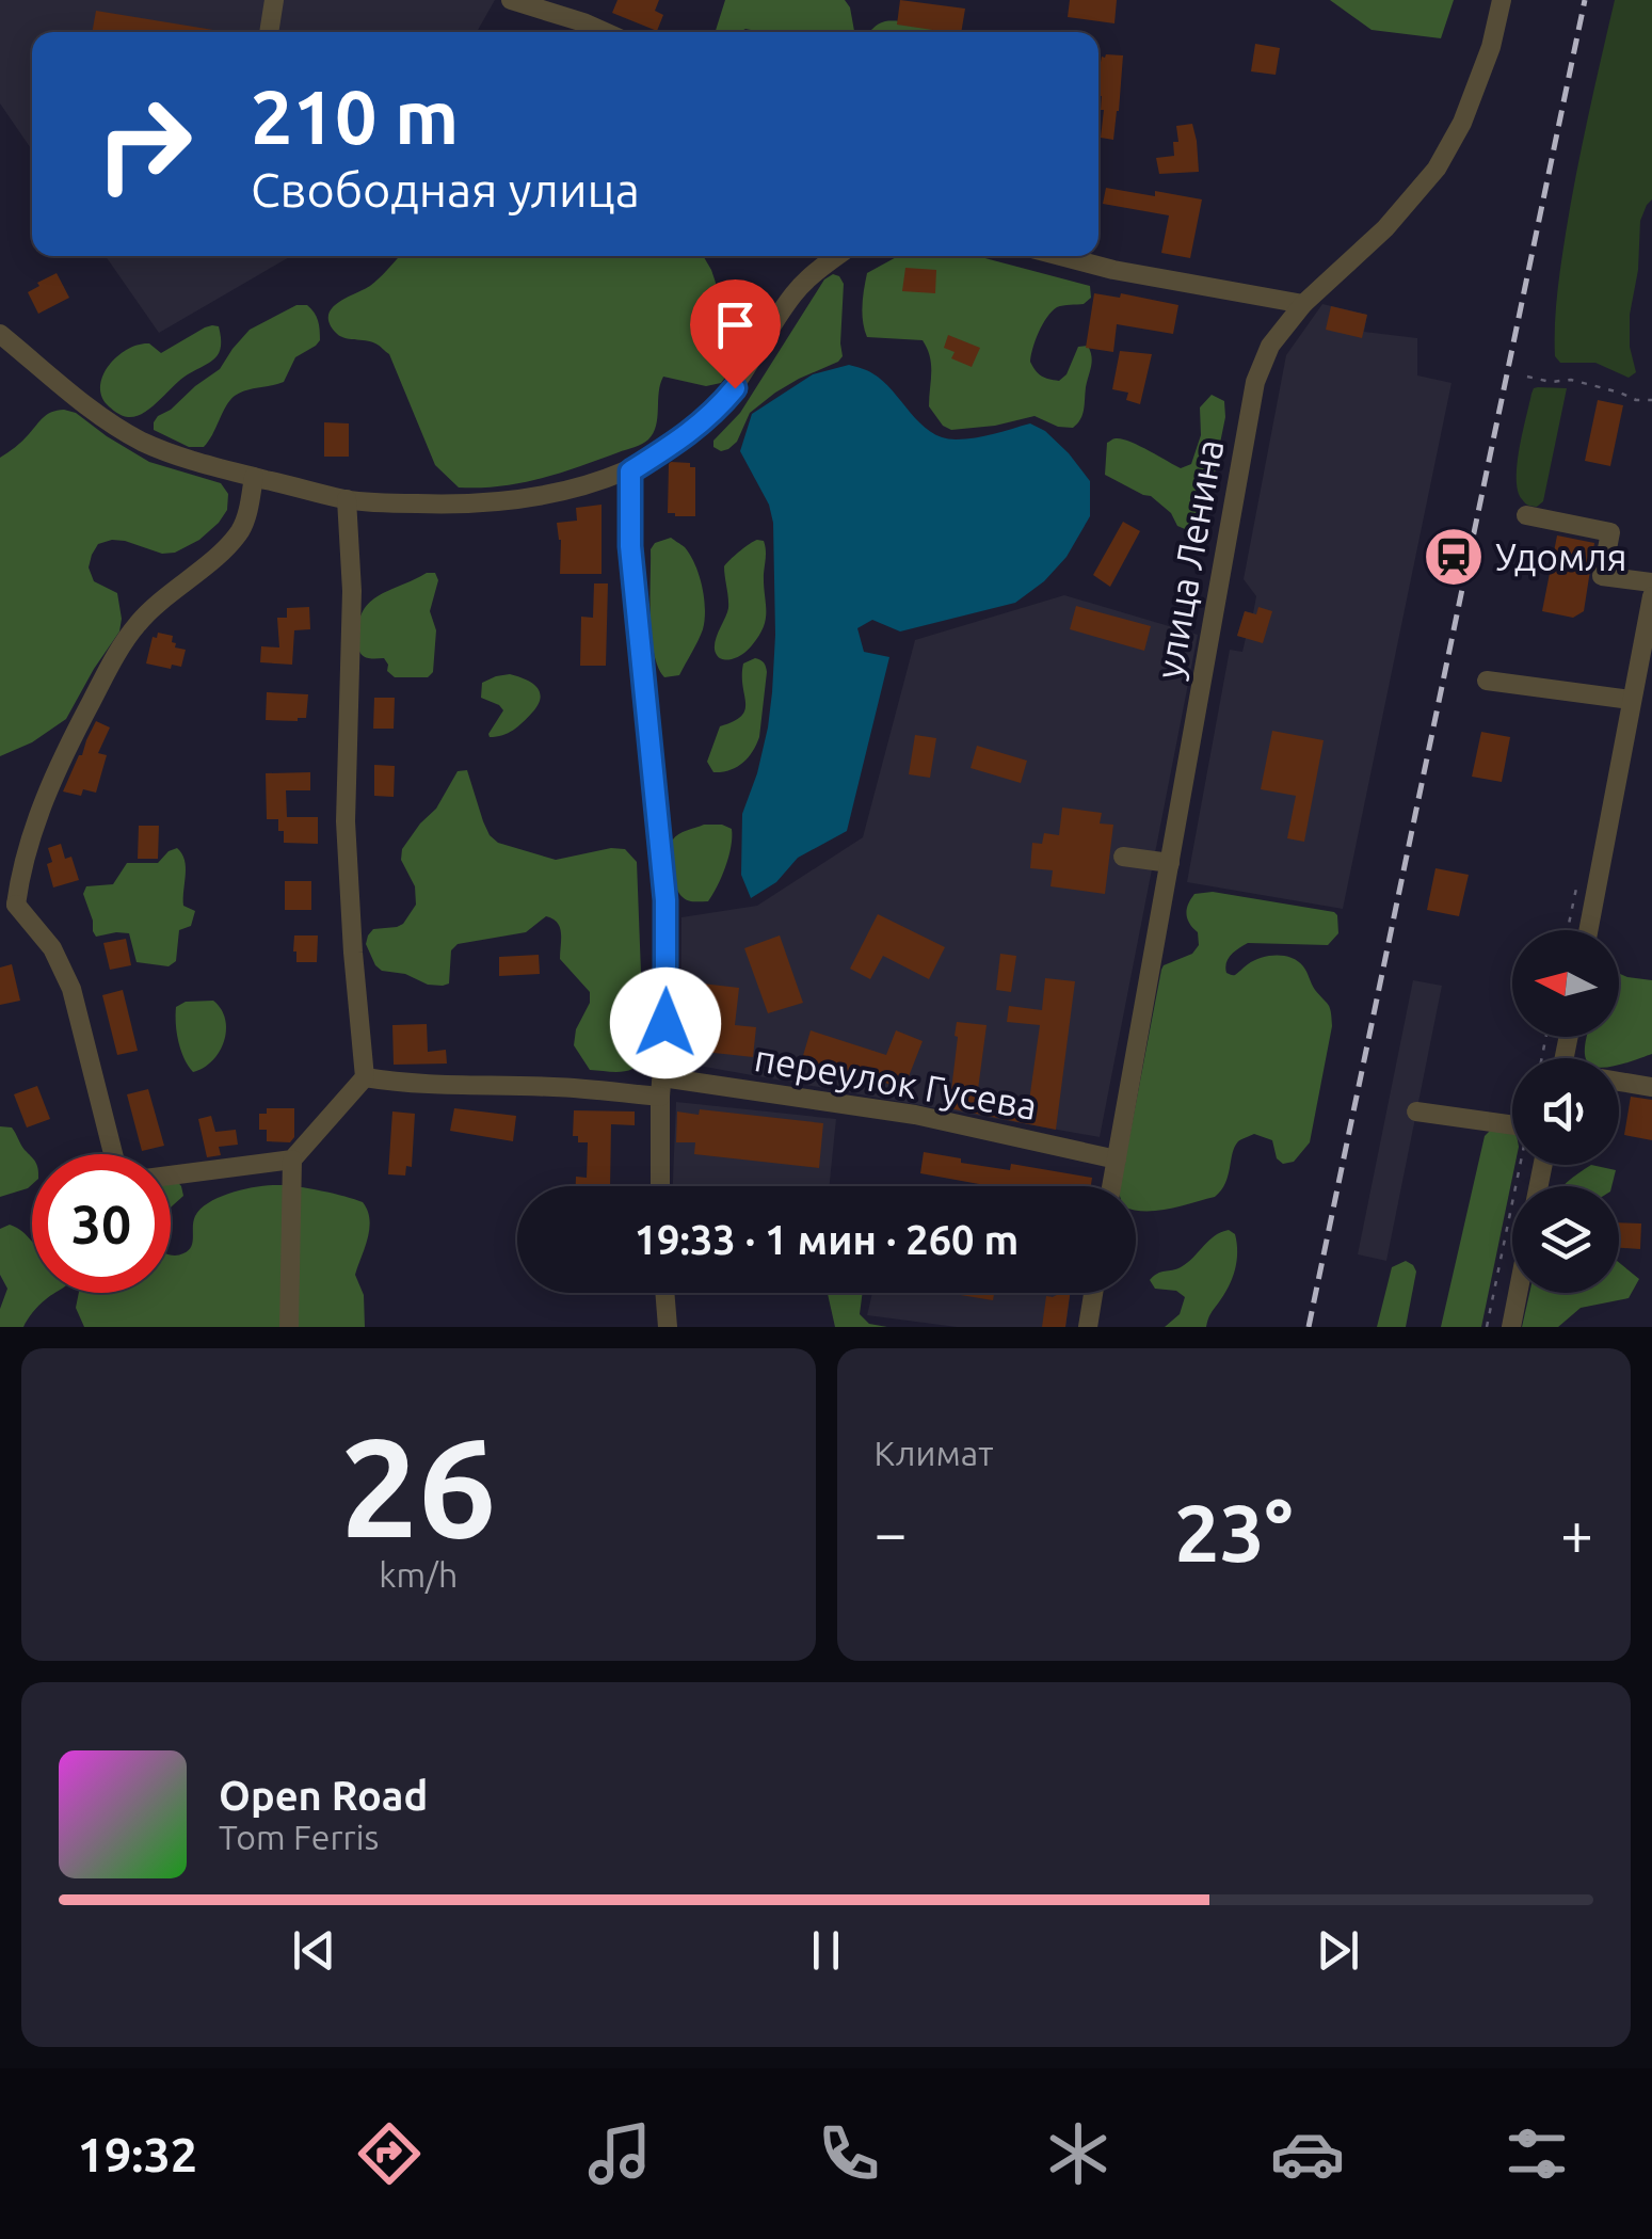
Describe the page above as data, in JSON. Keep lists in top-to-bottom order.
{
  "streets": {
    "street": ["улица Ленина", "переулок Гусева"]
  },
  "crossings": [
    ["улица Ленина", "переулок Гусева"]
  ],
  "places": {
    "station": ["Удомля"]
  },
  "north": "left",
  "page": {
    "turn": ["210 m", "Свободная улица"],
    "limit": "30",
    "trip": "19:33 · 1 мин · 260 m",
    "tile": [
      ["26", "km/h"],
      "Климат"
    ],
    "heat": ["−", "23°", "+"],
    "song": ["Open Road", "Tom Ferris"],
    "tabs": "19:32"
  }
}
